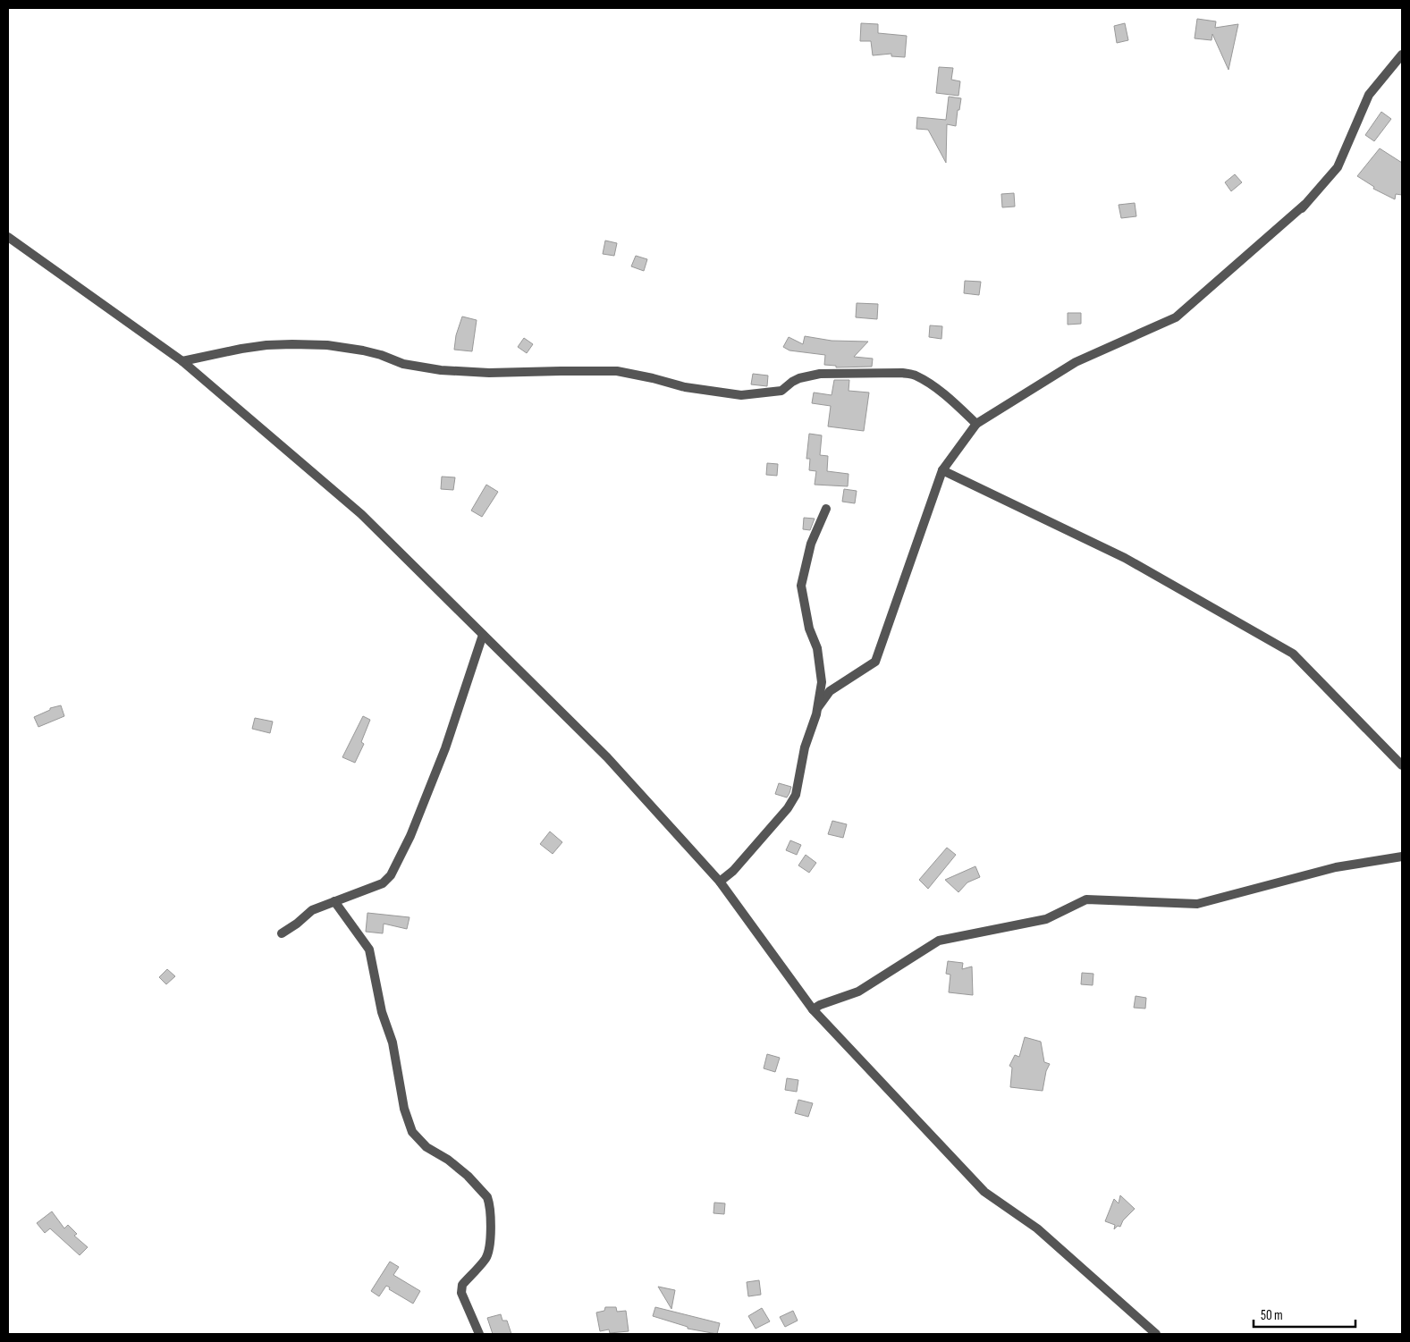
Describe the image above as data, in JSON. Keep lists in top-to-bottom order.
{
  "scale_bar": "50 m"
}
